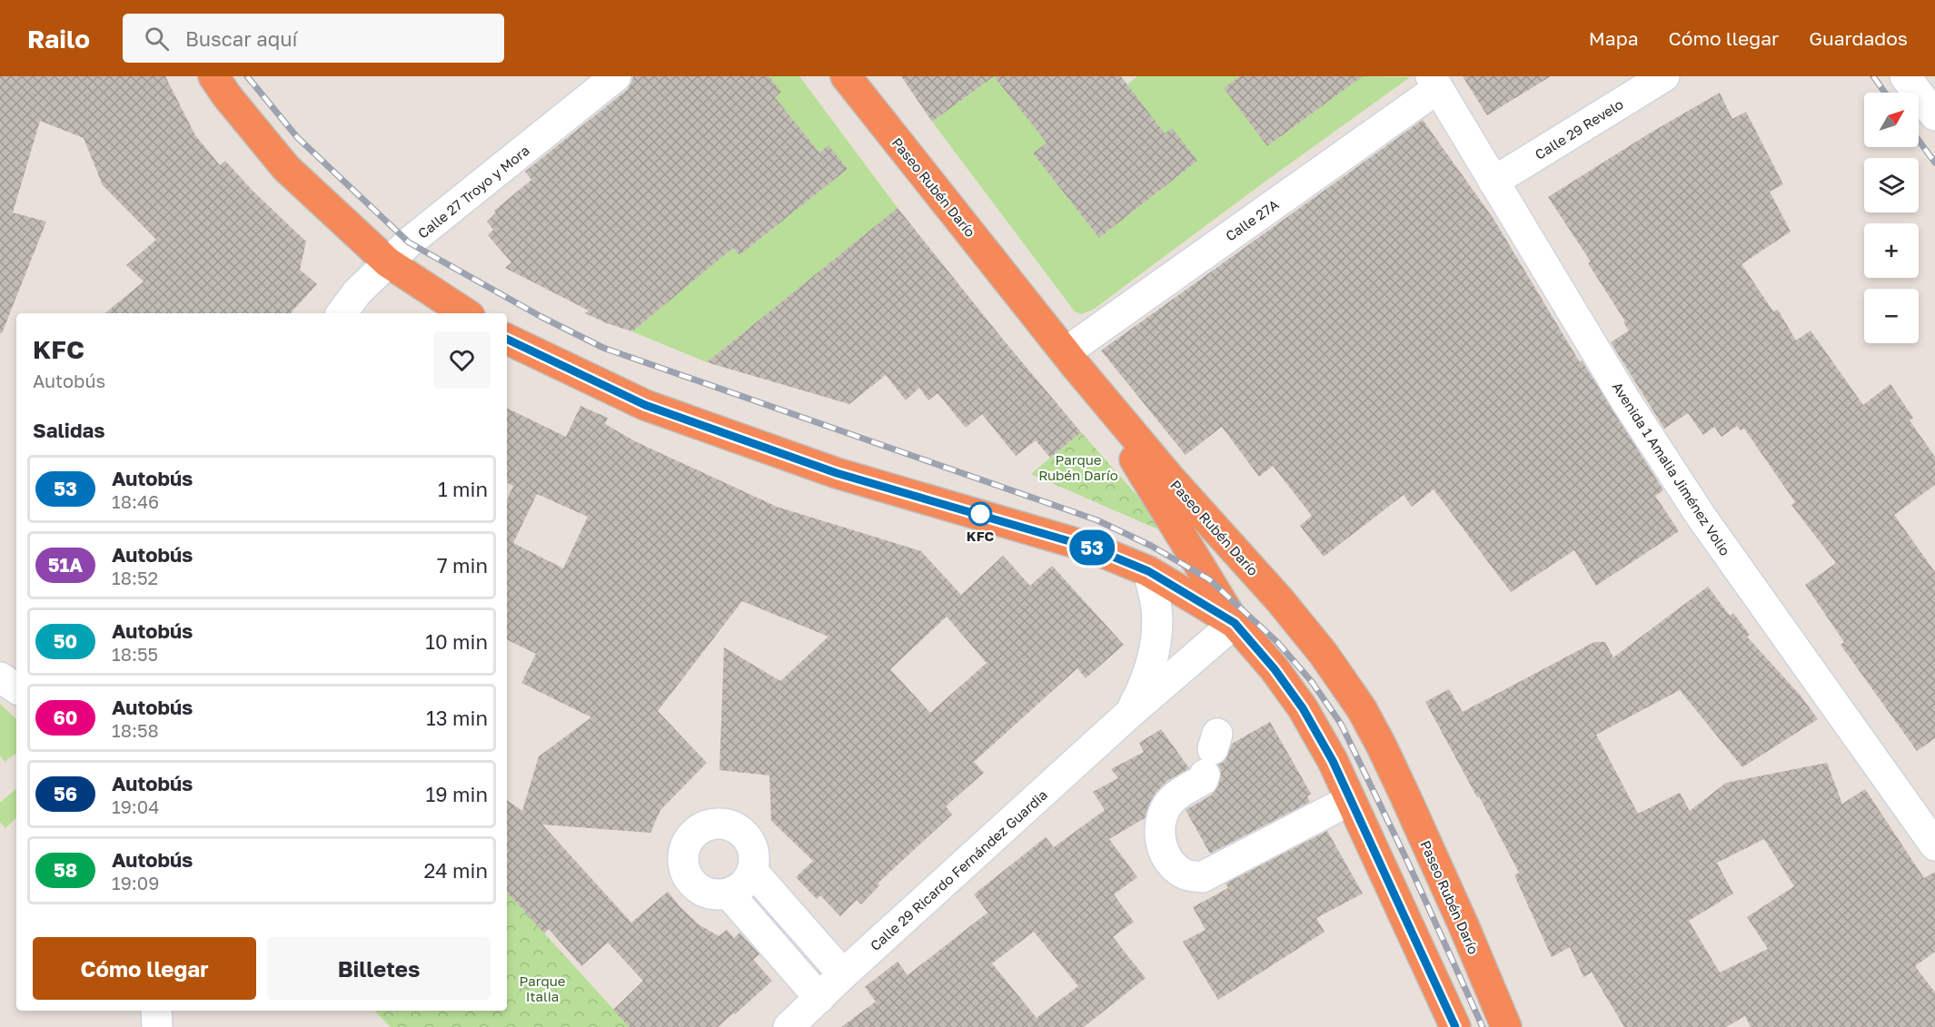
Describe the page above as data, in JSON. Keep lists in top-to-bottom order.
{
  "streets": {
    "highway": ["Paseo Rubén Darío"],
    "street": [
      "Calle 29 Revelo",
      "Calle 27 Troyo y Mora",
      "Calle 27A",
      "Avenida 1 Amalia Jiménez Volio",
      "Calle 29 Ricardo Fernández Guardia"
    ]
  },
  "crossings": [
    ["Calle 29 Revelo", "Avenida 1 Amalia Jiménez Volio"],
    ["Paseo Rubén Darío", "Calle 27A"],
    ["Calle 27A", "Avenida 1 Amalia Jiménez Volio"]
  ],
  "parks": ["Parque Rubén Darío", "Parque Italia"],
  "places": ["KFC"],
  "lines": ["bus line 53"],
  "north": "top right",
  "page": {
    "header": "Railo",
    "search": "Buscar aquí",
    "nav": ["Mapa", "Cómo llegar", "Guardados"],
    "on_map": "53",
    "map_buttons": ["+", "−"],
    "heading": [
      ["KFC", "Autobús"],
      "Salidas"
    ],
    "list": [
      {
        "mark": "53",
        "name": "Autobús",
        "note": "18:46",
        "value": "1 min"
      },
      {
        "mark": "51A",
        "name": "Autobús",
        "note": "18:52",
        "value": "7 min"
      },
      {
        "mark": "50",
        "name": "Autobús",
        "note": "18:55",
        "value": "10 min"
      },
      {
        "mark": "60",
        "name": "Autobús",
        "note": "18:58",
        "value": "13 min"
      },
      {
        "mark": "56",
        "name": "Autobús",
        "note": "19:04",
        "value": "19 min"
      },
      {
        "mark": "58",
        "name": "Autobús",
        "note": "19:09",
        "value": "24 min"
      }
    ],
    "buttons": ["Cómo llegar", "Billetes"]
  }
}
